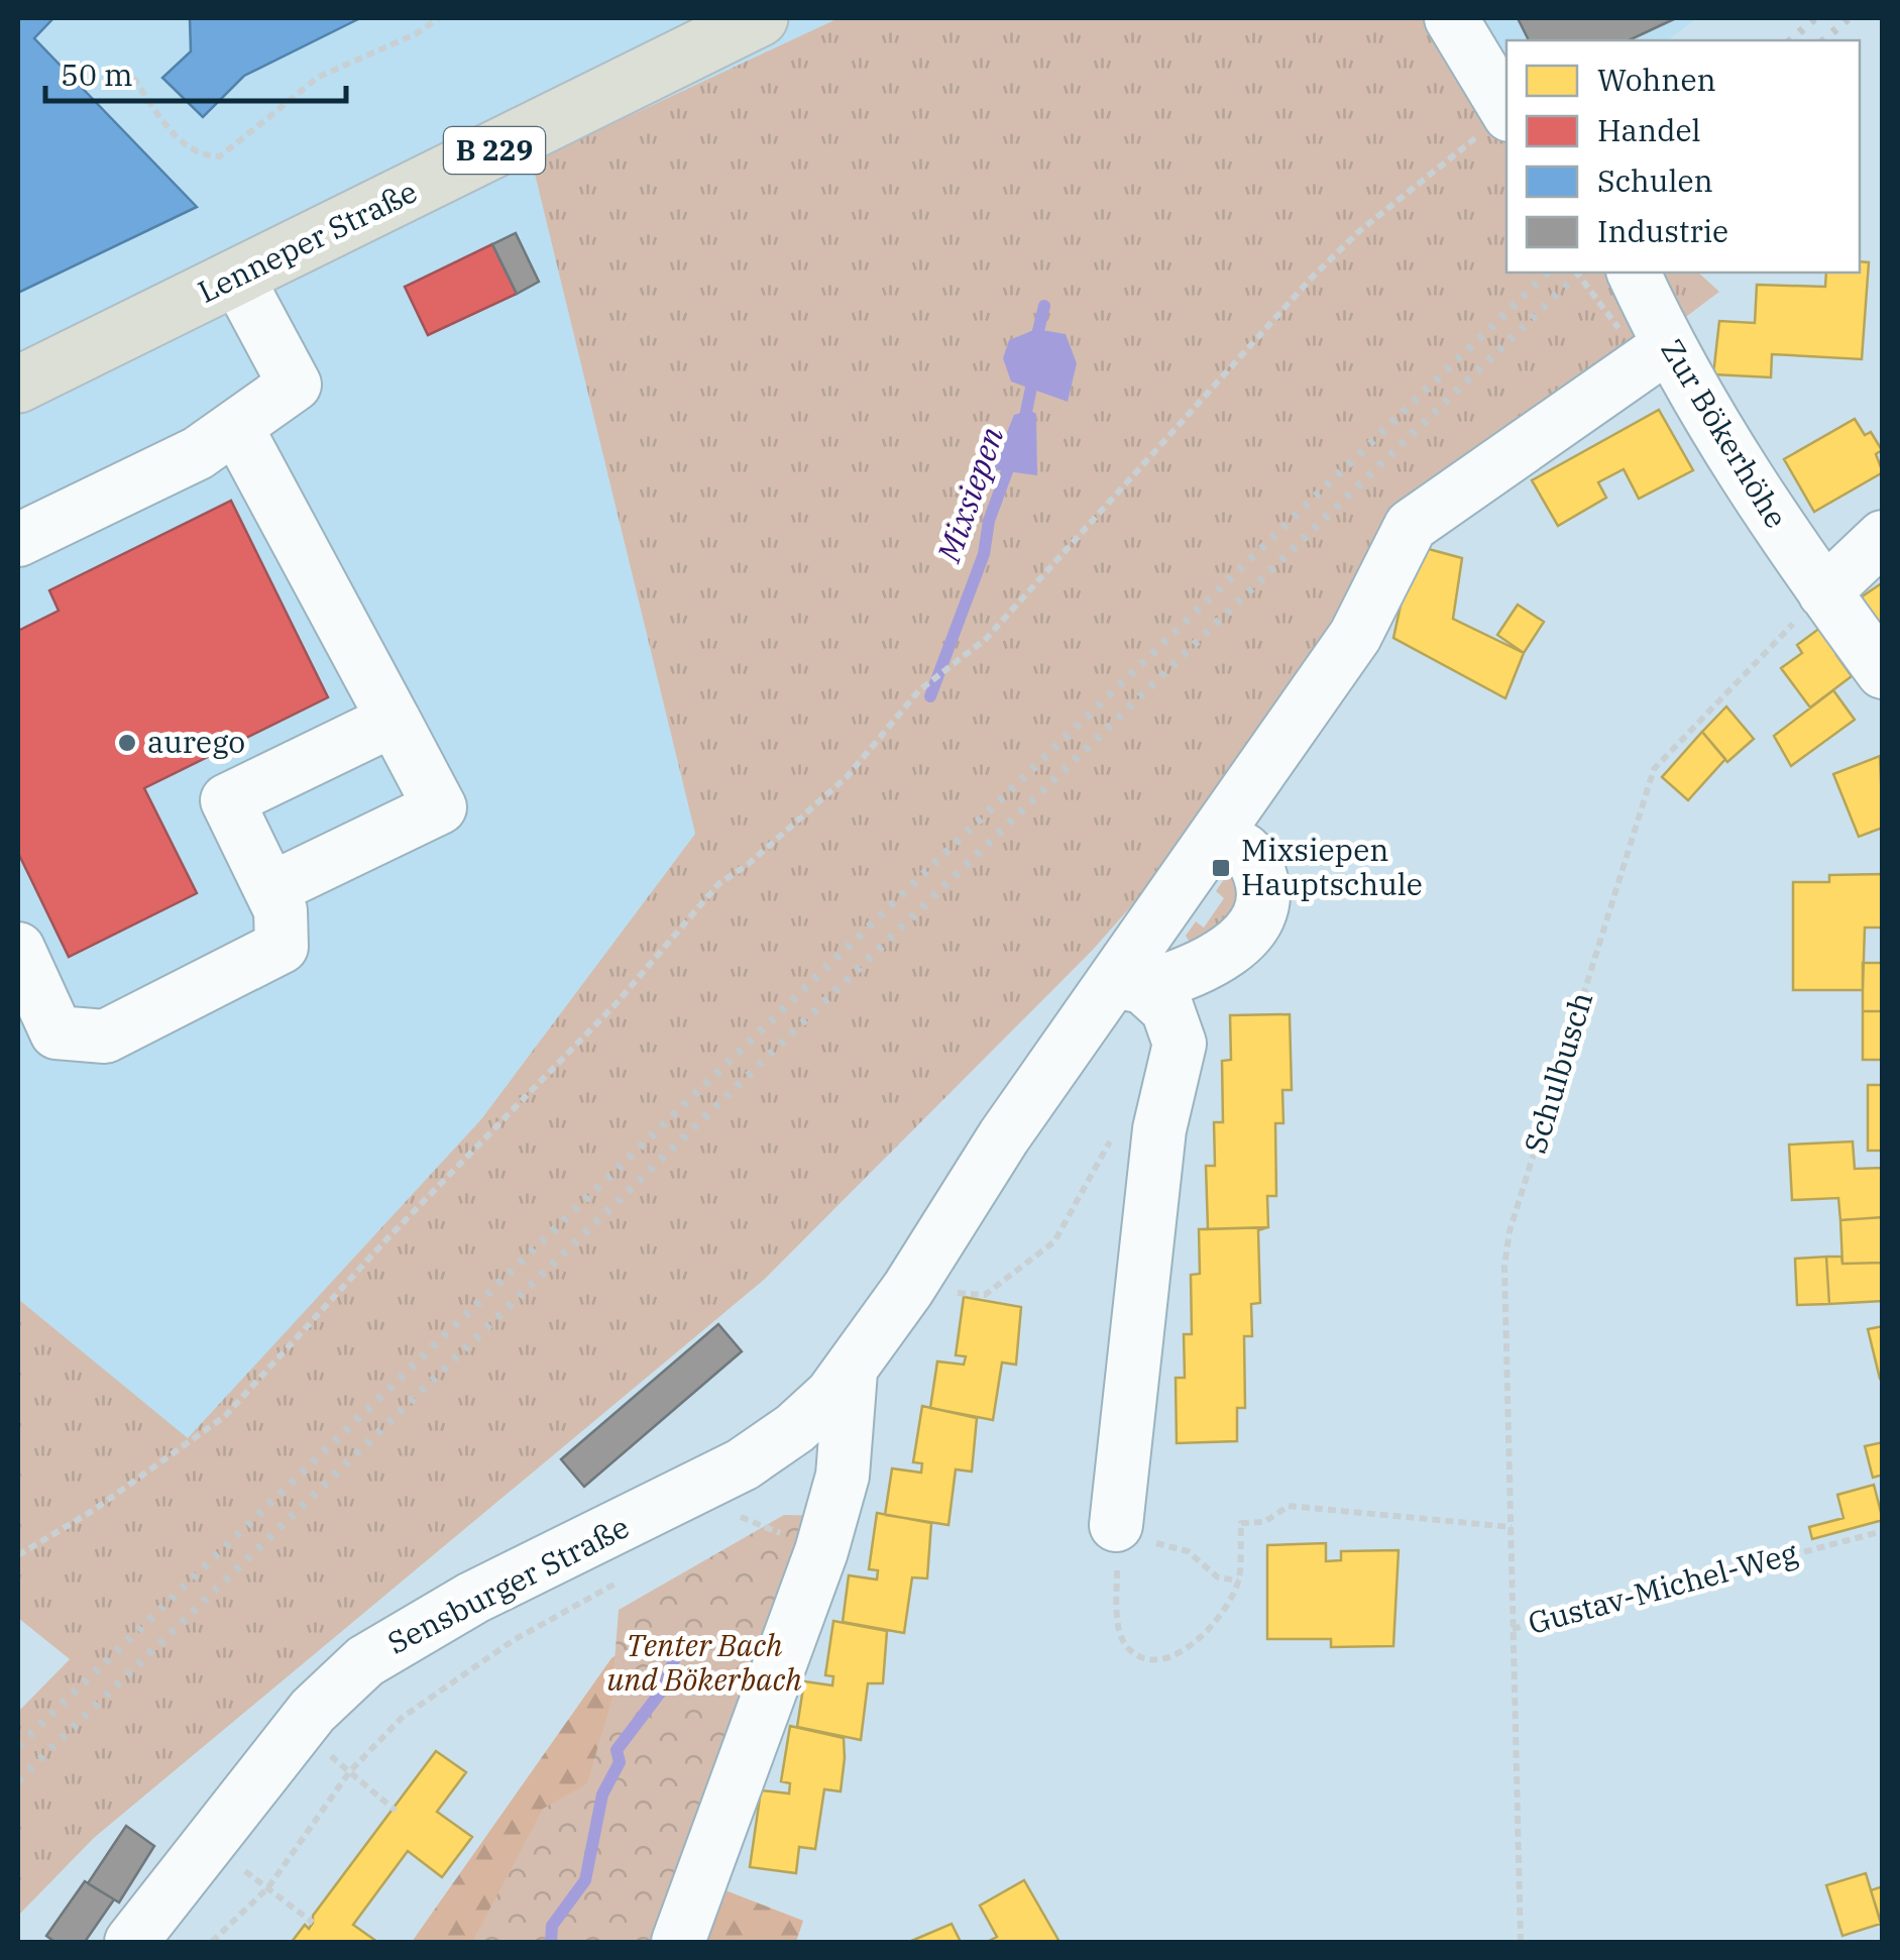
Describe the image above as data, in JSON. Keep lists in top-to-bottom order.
{
  "streets": {
    "main road": ["B 229", "Lenneper Straße"],
    "street": ["Zur Bökerhöhe", "Sensburger Straße"],
    "path": ["Schulbusch", "Gustav-Michel-Weg"]
  },
  "crossings": [
    ["Zur Bökerhöhe", "Schulbusch"],
    ["Zur Bökerhöhe", "Sensburger Straße"],
    ["Schulbusch", "Gustav-Michel-Weg"]
  ],
  "water": ["Mixsiepen"],
  "parks": ["Tenter Bach und Bökerbach"],
  "places": {
    "other": ["aurego"],
    "transit": ["Mixsiepen Hauptschule"]
  },
  "legend": [
    "Wohnen",
    "Handel",
    "Schulen",
    "Industrie"
  ],
  "scale_bar": "50 m"
}
